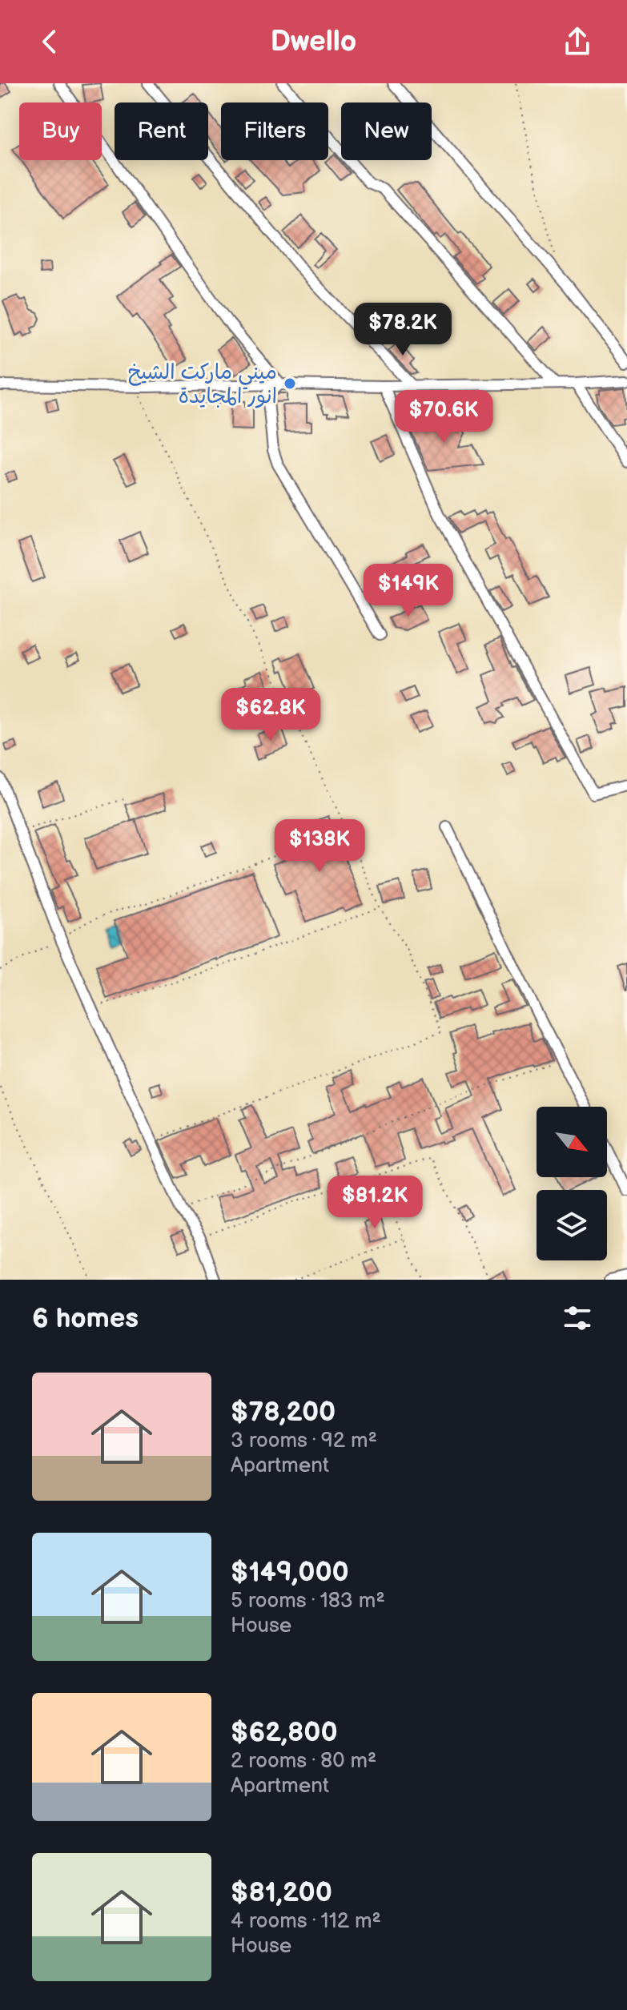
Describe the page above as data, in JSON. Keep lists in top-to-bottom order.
{
  "places": ["ميني ماركت الشيخ انور المجايدة"],
  "north": "bottom right",
  "page": {
    "header": "Dwello",
    "chip": [
      "Buy",
      "Rent",
      "Filters",
      "New"
    ],
    "price": [
      "$78.2K",
      "$70.6K",
      "$149K",
      "$62.8K",
      "$138K",
      "$81.2K"
    ],
    "heading": "6 homes",
    "list": [
      {
        "name": "$78,200",
        "note": "3 rooms · 92 m² · Apartment"
      },
      {
        "name": "$149,000",
        "note": "5 rooms · 183 m² · House"
      },
      {
        "name": "$62,800",
        "note": "2 rooms · 80 m² · Apartment"
      },
      {
        "name": "$81,200",
        "note": "4 rooms · 112 m² · House"
      }
    ]
  }
}
